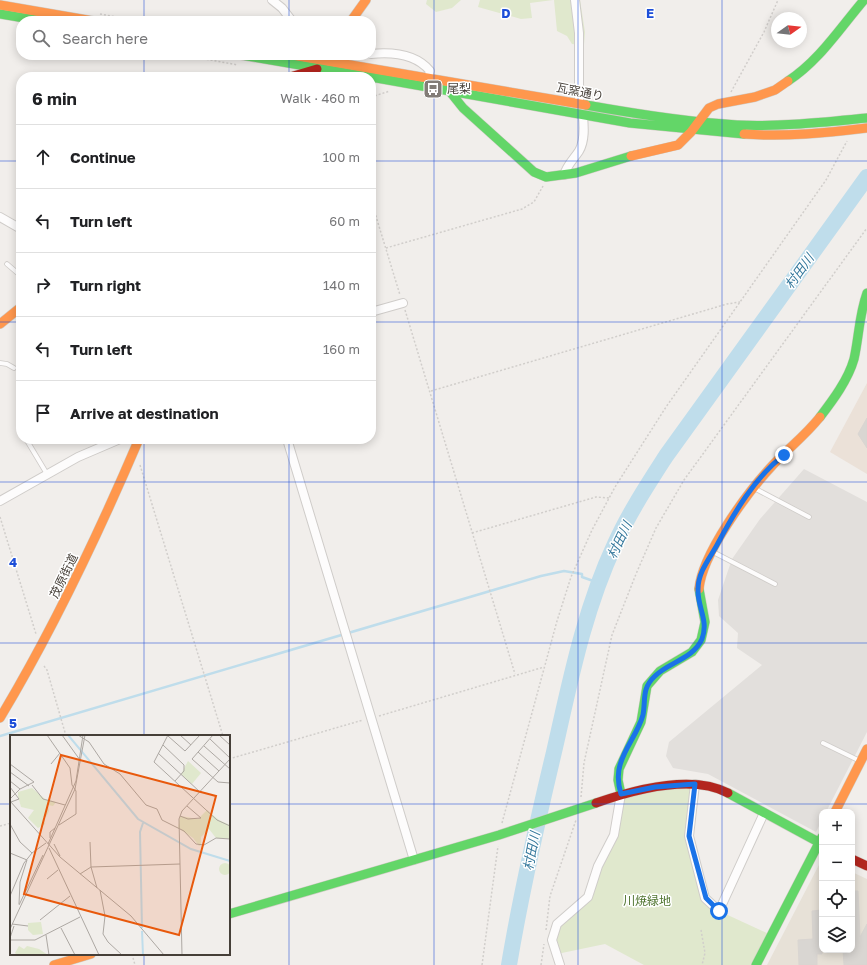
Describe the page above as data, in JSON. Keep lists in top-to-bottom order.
{
  "streets": {
    "street": ["瓦窯通り", "茂原街道"]
  },
  "water": ["村田川"],
  "parks": ["川焼緑地"],
  "places": {
    "bus stop": ["尾梨"]
  },
  "north": "right",
  "page": {
    "search": "Search here",
    "heading": ["6 min", "Walk · 460 m"],
    "list": [
      ["Continue", "100 m"],
      ["Turn left", "60 m"],
      ["Turn right", "140 m"],
      ["Turn left", "160 m"],
      "Arrive at destination"
    ],
    "map_buttons": ["+", "−"]
  },
  "grid": {
    "columns": ["D", "E"],
    "rows": ["4", "5"]
  }
}
